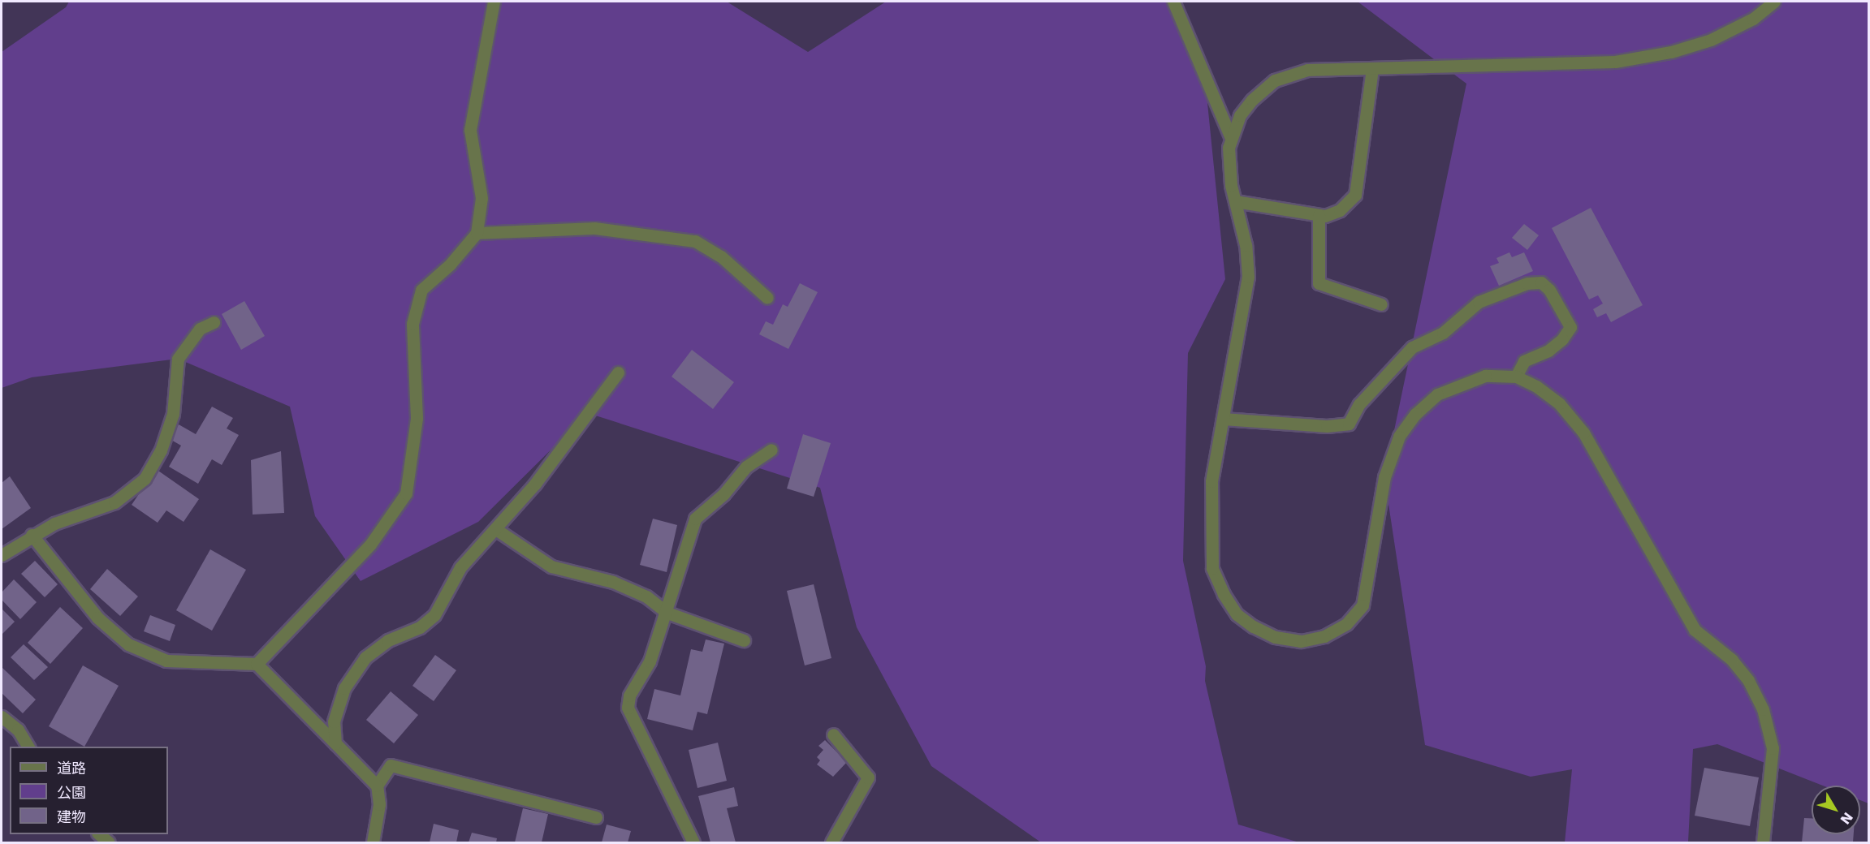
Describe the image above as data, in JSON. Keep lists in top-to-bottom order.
{
  "legend": ["道路", "公園", "建物"],
  "north": "bottom right"
}
